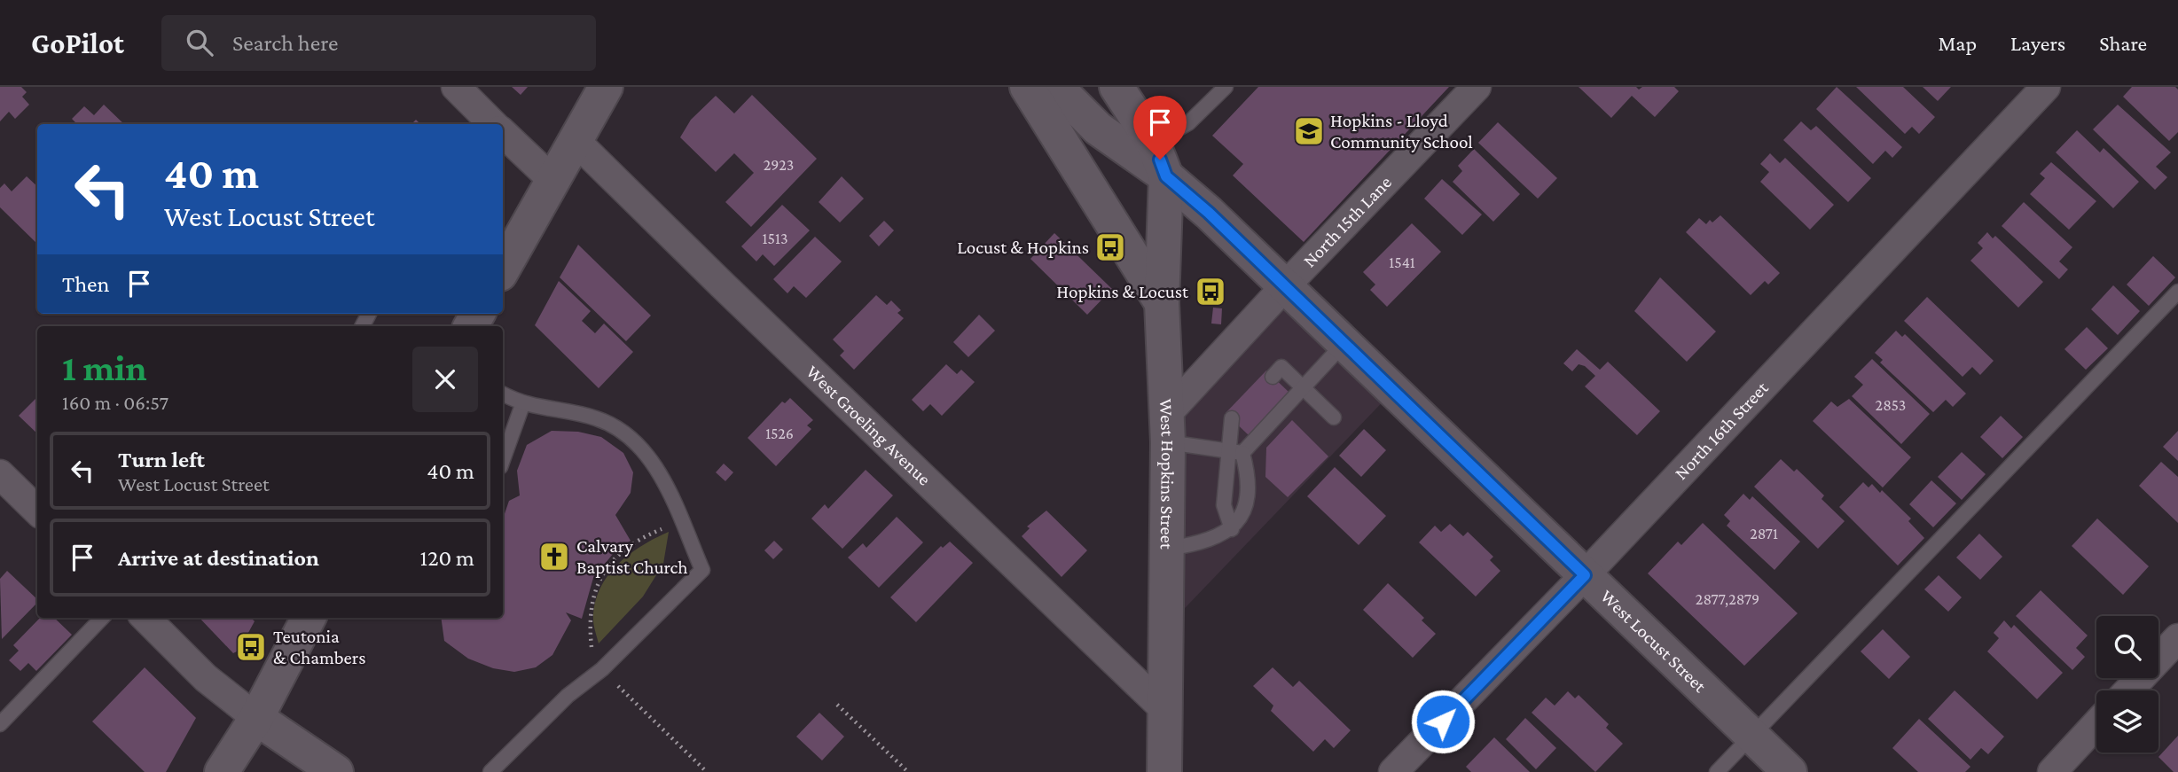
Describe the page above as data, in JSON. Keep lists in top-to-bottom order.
{
  "streets": {
    "main road": ["West Hopkins Street", "West Locust Street"],
    "street": ["North 15th Lane", "West Groeling Avenue", "North 16th Street"]
  },
  "crossings": [
    ["North 15th Lane", "West Hopkins Street"],
    ["North 15th Lane", "West Locust Street"],
    ["West Groeling Avenue", "West Hopkins Street"],
    ["North 16th Street", "West Locust Street"],
    ["West Hopkins Street", "West Locust Street"]
  ],
  "places": {
    "school or university": ["Hopkins - Lloyd Community School"],
    "bus stop": ["Locust & Hopkins", "Hopkins & Locust", "Teutonia & Chambers"],
    "church": ["Calvary Baptist Church"]
  },
  "house_numbers": [
    "2923",
    "1513",
    "1541",
    "2853",
    "1526",
    "2871",
    "2877,2879"
  ],
  "page": {
    "header": "GoPilot",
    "search": "Search here",
    "nav": ["Map", "Layers", "Share"],
    "turn": ["40 m", "West Locust Street"],
    "then": "Then",
    "heading": ["1 min", "160 m · 06:57"],
    "list": [
      {
        "name": "Turn left",
        "note": "West Locust Street",
        "value": "40 m"
      },
      {
        "name": "Arrive at destination",
        "value": "120 m"
      }
    ]
  }
}
